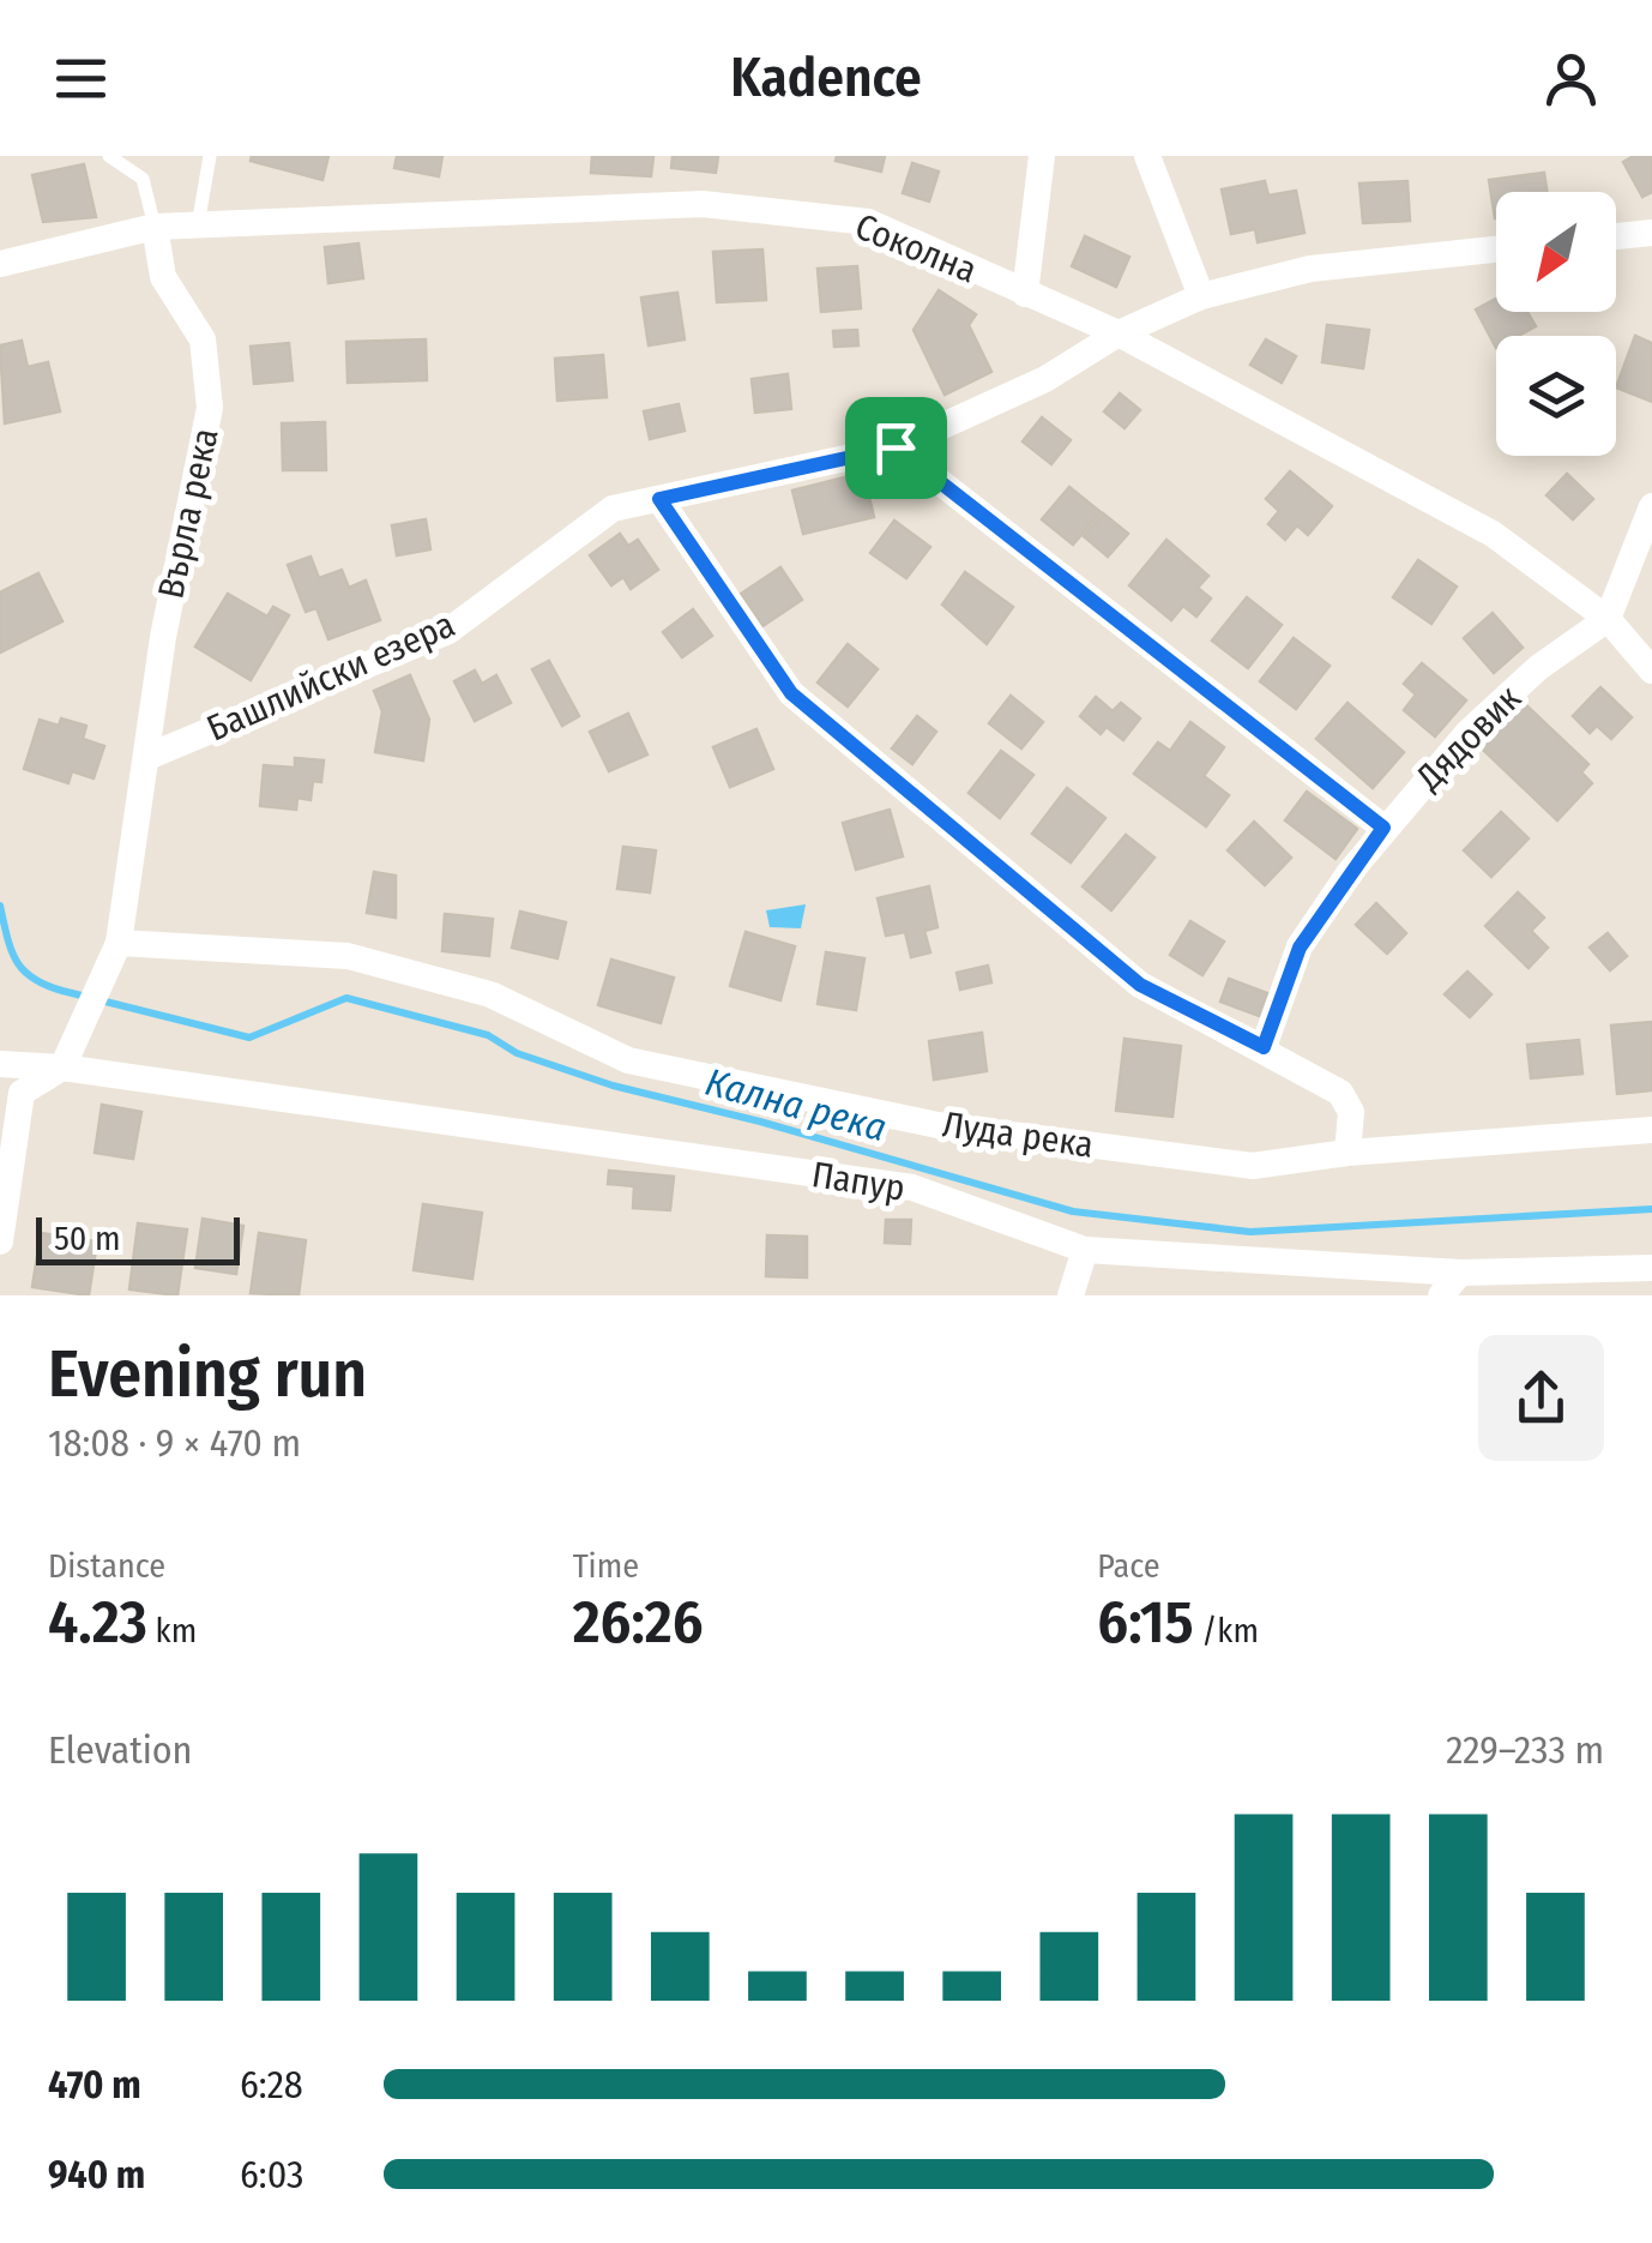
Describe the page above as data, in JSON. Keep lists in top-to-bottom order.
{
  "streets": {
    "street": [
      "Соколна",
      "Върла река",
      "Башлийски езера",
      "Дядовик",
      "Луда река",
      "Папур"
    ]
  },
  "crossings": [
    ["Соколна", "Върла река"],
    ["Соколна", "Башлийски езера"],
    ["Соколна", "Дядовик"],
    ["Върла река", "Башлийски езера"],
    ["Върла река", "Луда река"]
  ],
  "water": ["Кална река"],
  "scale_bar": "50 m",
  "north": "bottom left",
  "page": {
    "header": "Kadence",
    "scale": "50 m",
    "heading": ["Evening run", "18:08 · 9 × 470 m"],
    "stats": [
      ["Distance", "4.23 km"],
      ["Time", "26:26"],
      ["Pace", "6:15 /km"]
    ],
    "chart": ["Elevation", "229–233 m"],
    "list": [
      {
        "name": "470 m",
        "note": "6:28"
      },
      {
        "name": "940 m",
        "note": "6:03"
      }
    ]
  }
}
